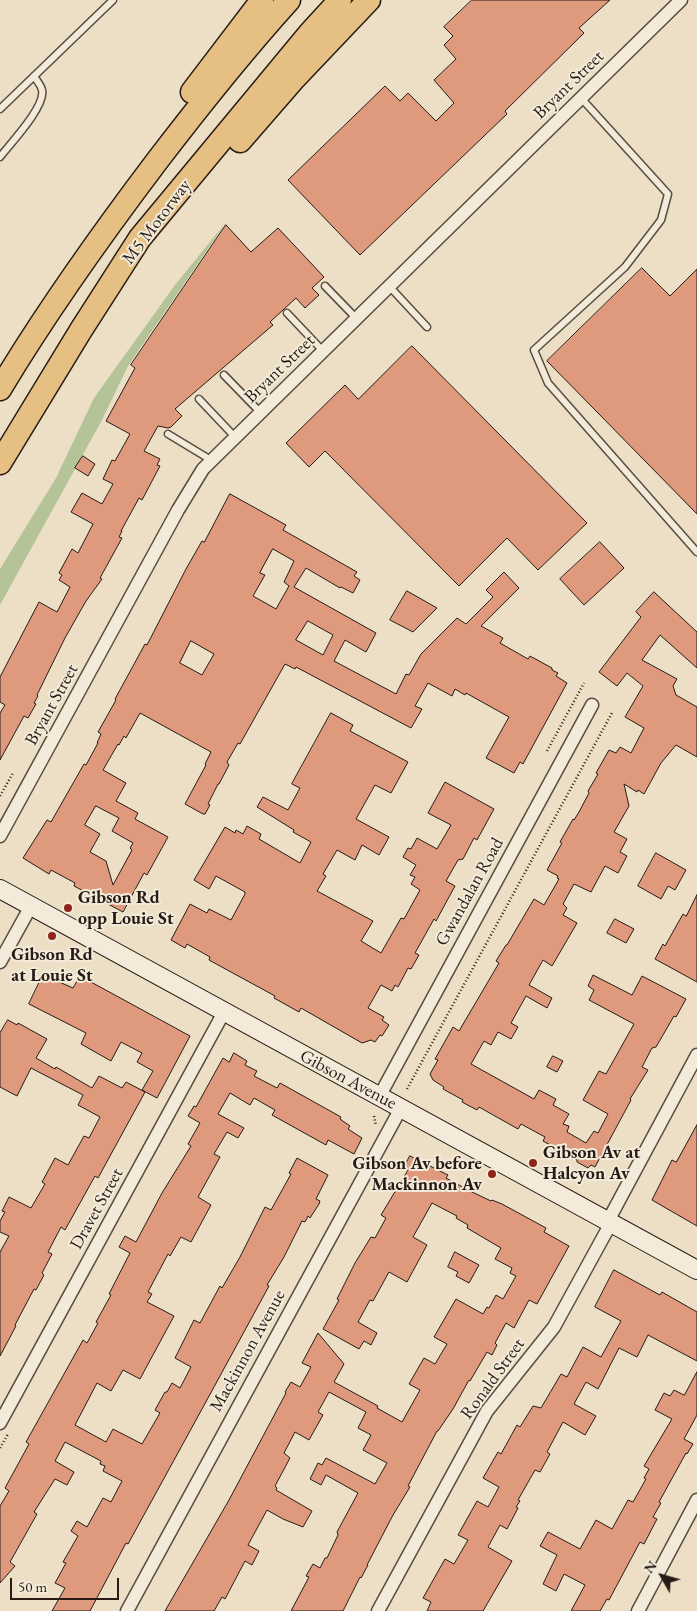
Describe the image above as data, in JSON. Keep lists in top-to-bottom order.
{
  "streets": {
    "highway": ["M5 Motorway"],
    "main road": ["Gibson Avenue"],
    "street": [
      "Bryant Street",
      "Gwandalan Road",
      "Dravet Street",
      "Mackinnon Avenue",
      "Ronald Street"
    ]
  },
  "crossings": [
    ["Gwandalan Road", "Gibson Avenue"],
    ["Gibson Avenue", "Dravet Street"],
    ["Gibson Avenue", "Mackinnon Avenue"],
    ["Gibson Avenue", "Ronald Street"]
  ],
  "places": [
    "Gibson Rd opp Louie St",
    "Gibson Rd at Louie St",
    "Gibson Av at Halcyon Av",
    "Gibson Av before Mackinnon Av"
  ],
  "scale_bar": "50 m",
  "north": "top left"
}
